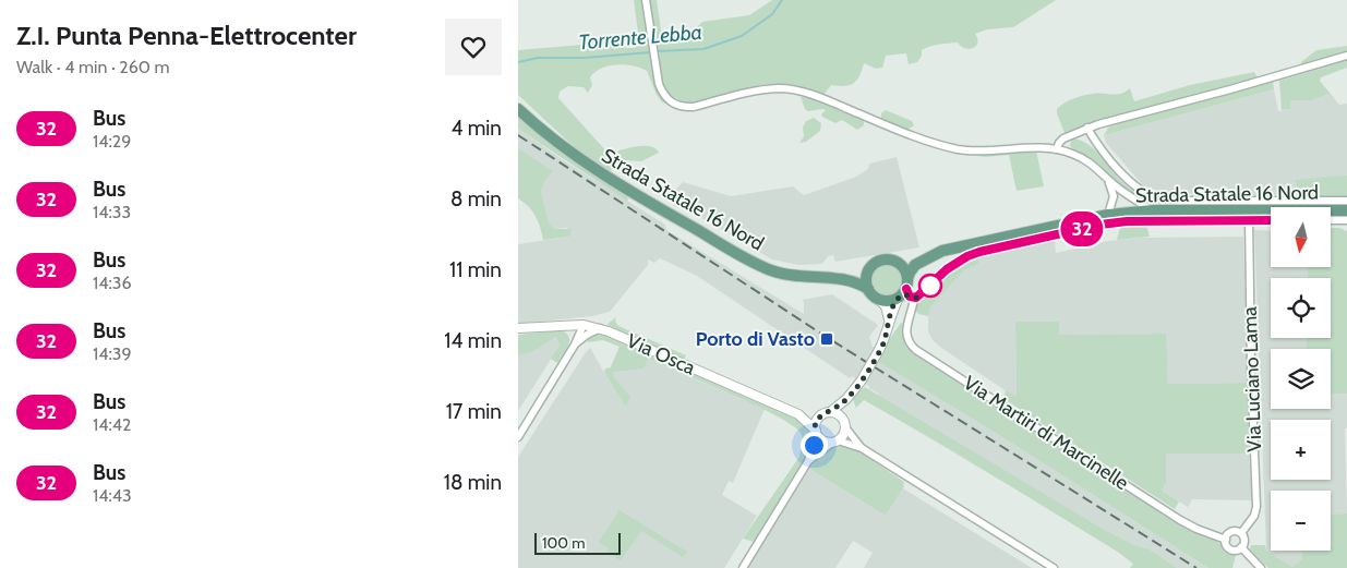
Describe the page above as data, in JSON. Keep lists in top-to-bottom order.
{
  "streets": {
    "main road": ["Strada Statale 16 Nord"],
    "street": ["Via Osca", "Via Luciano Lama", "Via Martiri di Marcinelle"]
  },
  "crossings": [
    ["Strada Statale 16 Nord", "Via Martiri di Marcinelle"],
    ["Via Luciano Lama", "Via Martiri di Marcinelle"]
  ],
  "water": ["Torrente Lebba"],
  "places": {
    "transit": ["Porto di Vasto"]
  },
  "lines": ["bus line 32"],
  "scale_bar": "100 m",
  "north": "bottom",
  "page": {
    "heading": ["Z.I. Punta Penna-Elettrocenter", "Walk · 4 min · 260 m"],
    "on_map": "32",
    "list": [
      {
        "mark": "32",
        "name": "Bus",
        "note": "14:29",
        "value": "4 min"
      },
      {
        "mark": "32",
        "name": "Bus",
        "note": "14:33",
        "value": "8 min"
      },
      {
        "mark": "32",
        "name": "Bus",
        "note": "14:36",
        "value": "11 min"
      },
      {
        "mark": "32",
        "name": "Bus",
        "note": "14:39",
        "value": "14 min"
      },
      {
        "mark": "32",
        "name": "Bus",
        "note": "14:42",
        "value": "17 min"
      },
      {
        "mark": "32",
        "name": "Bus",
        "note": "14:43",
        "value": "18 min"
      }
    ],
    "map_buttons": ["+", "−"],
    "scale": "100 m"
  }
}
